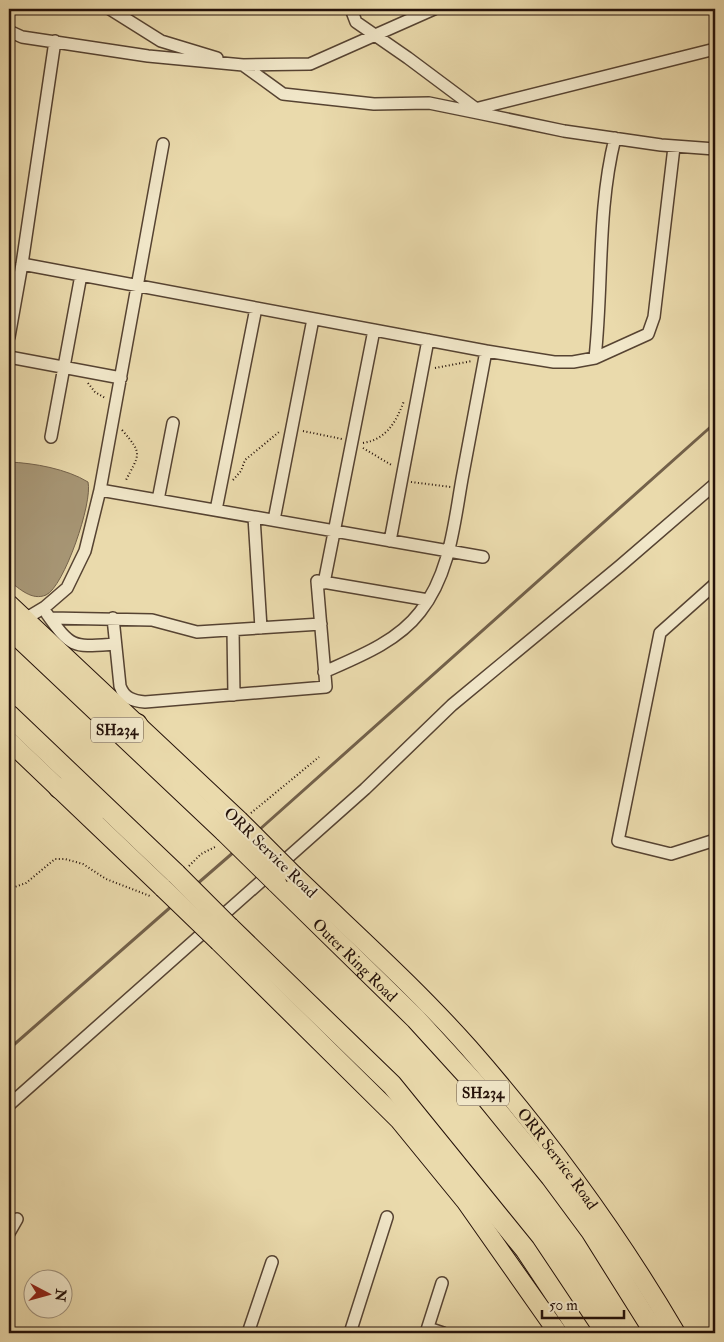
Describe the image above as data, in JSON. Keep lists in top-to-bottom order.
{
  "streets": {
    "highway": ["SH234", "Outer Ring Road"],
    "main road": ["ORR Service Road"]
  },
  "crossings": [
    ["ORR Service Road", "Outer Ring Road"]
  ],
  "scale_bar": "50 m",
  "north": "right"
}
